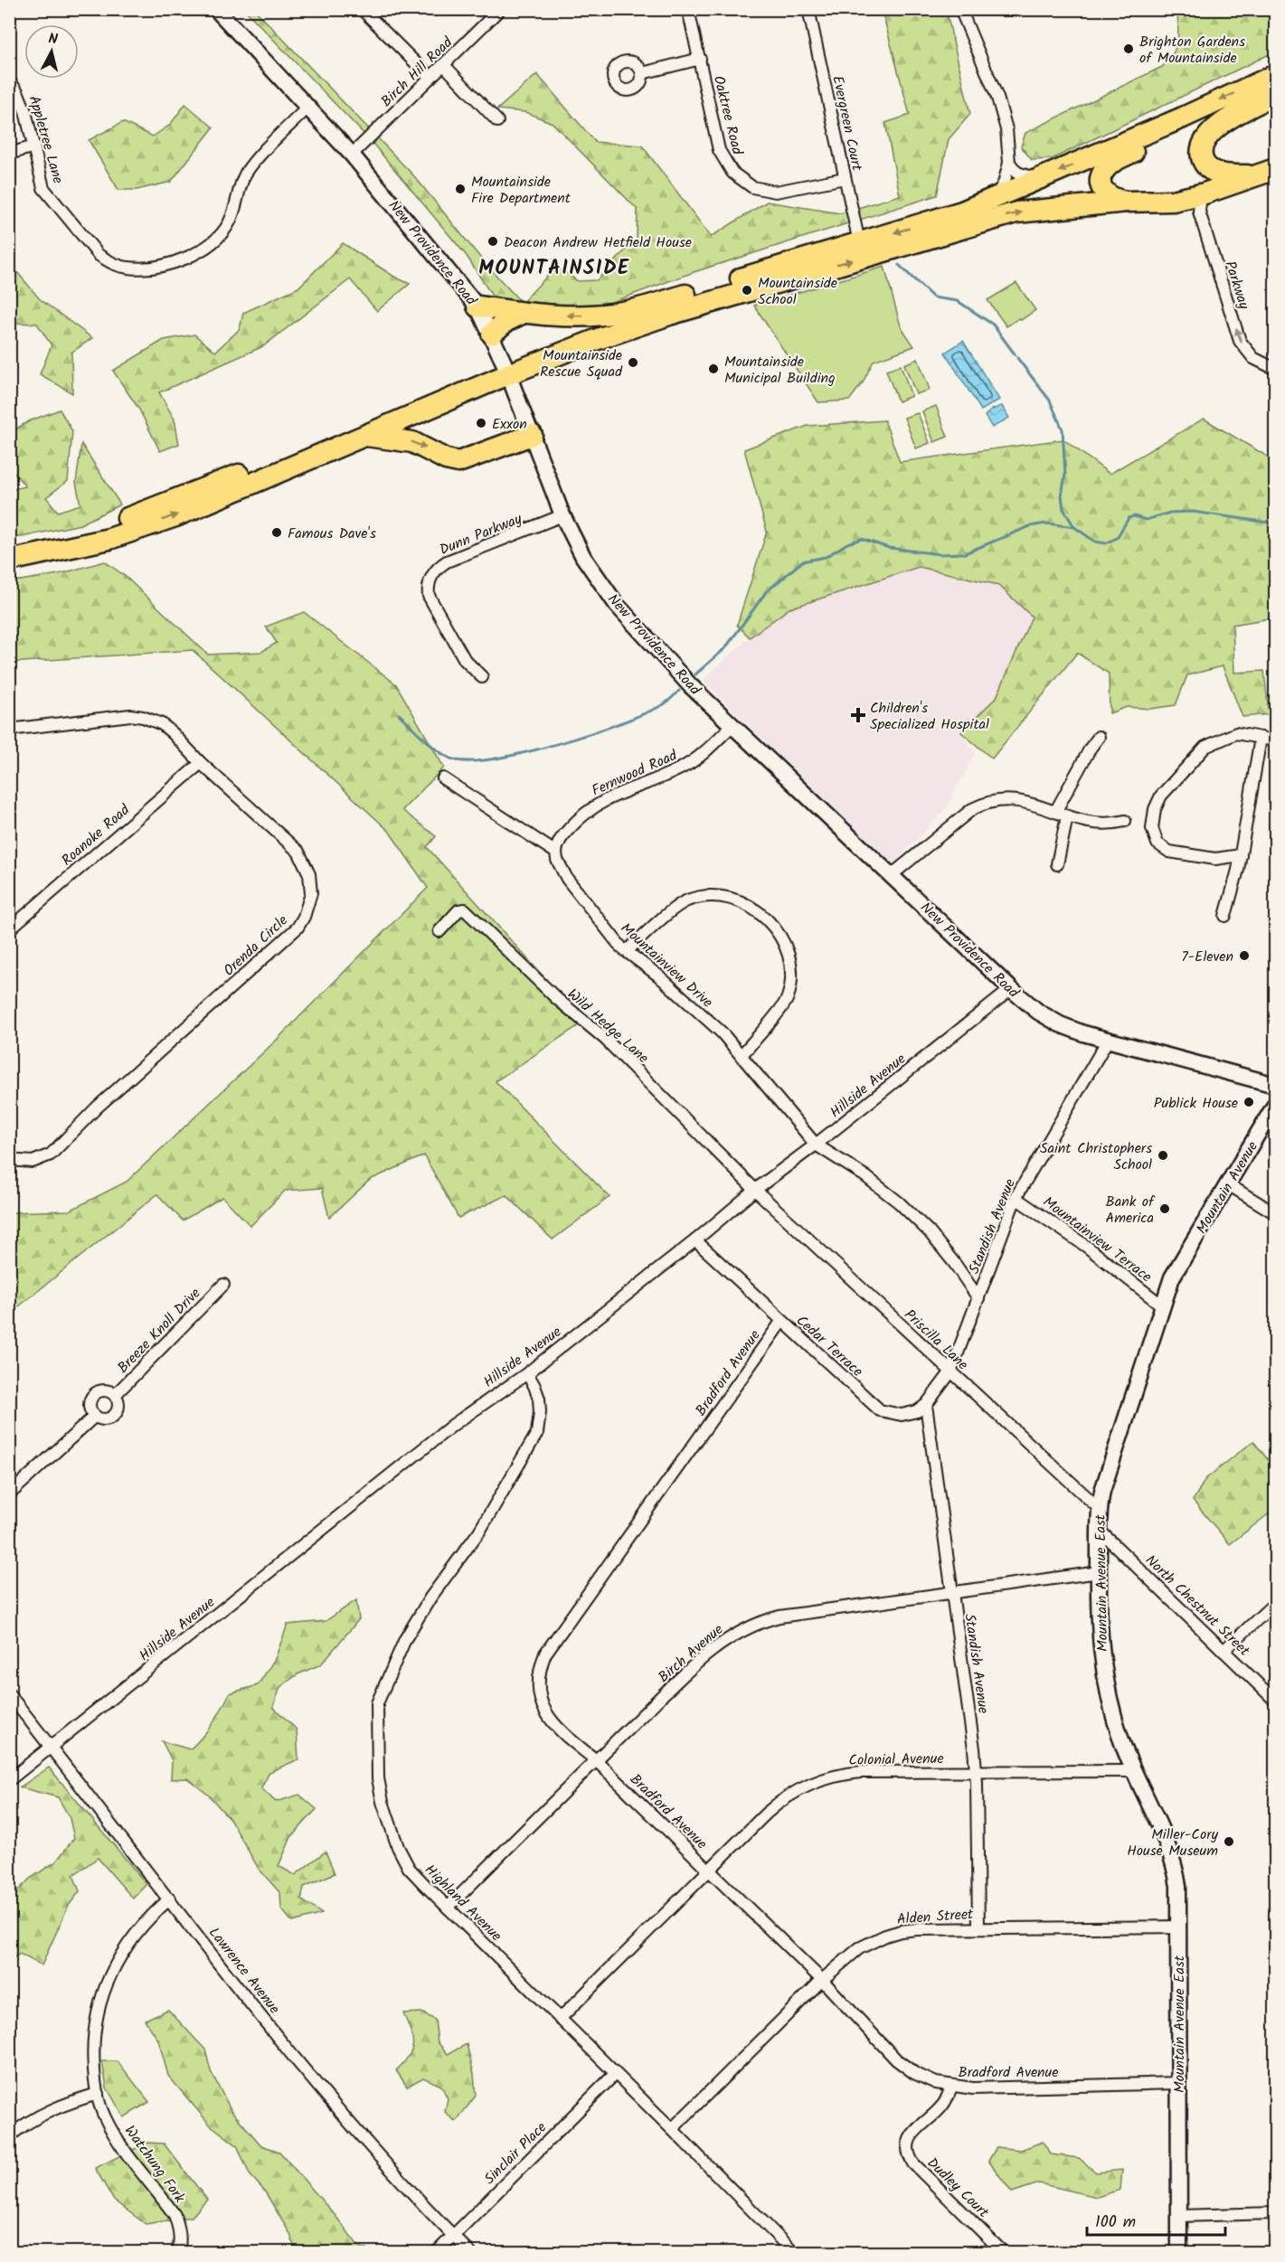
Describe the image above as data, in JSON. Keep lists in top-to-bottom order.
{
  "streets": {
    "street": [
      "Birch Hill Road",
      "Oaktree Road",
      "Evergreen Court",
      "Appletree Lane",
      "New Providence Road",
      "Parkway",
      "Dunn Parkway",
      "Fernwood Road",
      "Roanoke Road",
      "Orenda Circle",
      "Mountainview Drive",
      "Wild Hedge Lane",
      "Hillside Avenue",
      "Mountain Avenue",
      "Standish Avenue",
      "Mountainview Terrace",
      "Breeze Knoll Drive",
      "Priscilla Lane",
      "Cedar Terrace",
      "Bradford Avenue",
      "Mountain Avenue East",
      "North Chestnut Street",
      "Birch Avenue",
      "Colonial Avenue",
      "Highland Avenue",
      "Alden Street",
      "Lawrence Avenue",
      "Sinclair Place",
      "Watchung Fork",
      "Dudley Court"
    ]
  },
  "crossings": [
    ["Birch Hill Road", "New Providence Road"],
    ["Oaktree Road", "Evergreen Court"],
    ["Appletree Lane", "New Providence Road"],
    ["New Providence Road", "Dunn Parkway"],
    ["New Providence Road", "Fernwood Road"],
    ["New Providence Road", "Hillside Avenue"],
    ["New Providence Road", "Standish Avenue"],
    ["Fernwood Road", "Mountainview Drive"],
    ["Roanoke Road", "Orenda Circle"],
    ["Mountainview Drive", "Hillside Avenue"],
    ["Mountainview Drive", "Standish Avenue"],
    ["Wild Hedge Lane", "Hillside Avenue"],
    ["Wild Hedge Lane", "Priscilla Lane"],
    ["Hillside Avenue", "Priscilla Lane"],
    ["Hillside Avenue", "Cedar Terrace"],
    ["Hillside Avenue", "Highland Avenue"],
    ["Hillside Avenue", "Lawrence Avenue"],
    ["Mountain Avenue", "Mountain Avenue East"],
    ["Standish Avenue", "Mountainview Terrace"],
    ["Standish Avenue", "Priscilla Lane"],
    ["Standish Avenue", "Cedar Terrace"],
    ["Standish Avenue", "Birch Avenue"],
    ["Standish Avenue", "Colonial Avenue"],
    ["Standish Avenue", "Alden Street"],
    ["Mountainview Terrace", "Mountain Avenue East"],
    ["Priscilla Lane", "Mountain Avenue East"],
    ["Cedar Terrace", "Bradford Avenue"],
    ["Bradford Avenue", "Mountain Avenue East"],
    ["Bradford Avenue", "Birch Avenue"],
    ["Bradford Avenue", "Colonial Avenue"],
    ["Bradford Avenue", "Alden Street"],
    ["Bradford Avenue", "Dudley Court"],
    ["Mountain Avenue East", "North Chestnut Street"],
    ["Mountain Avenue East", "Birch Avenue"],
    ["Mountain Avenue East", "Colonial Avenue"],
    ["Mountain Avenue East", "Alden Street"],
    ["Birch Avenue", "Highland Avenue"],
    ["Colonial Avenue", "Highland Avenue"],
    ["Highland Avenue", "Alden Street"],
    ["Highland Avenue", "Sinclair Place"],
    ["Lawrence Avenue", "Sinclair Place"],
    ["Lawrence Avenue", "Watchung Fork"]
  ],
  "one_way": ["Parkway"],
  "districts": ["MOUNTAINSIDE"],
  "places": {
    "other": [
      "Brighton Gardens of Mountainside",
      "Mountainside Fire Department",
      "Deacon Andrew Hetfield House",
      "Mountainside School",
      "Mountainside Rescue Squad",
      "Mountainside Municipal Building",
      "Exxon",
      "Famous Dave's",
      "7-Eleven",
      "Publick House",
      "Saint Christophers School",
      "Bank of America",
      "Miller-Cory House Museum"
    ],
    "health": ["Children's Specialized Hospital"]
  },
  "scale_bar": "100 m",
  "north": "top"
}
